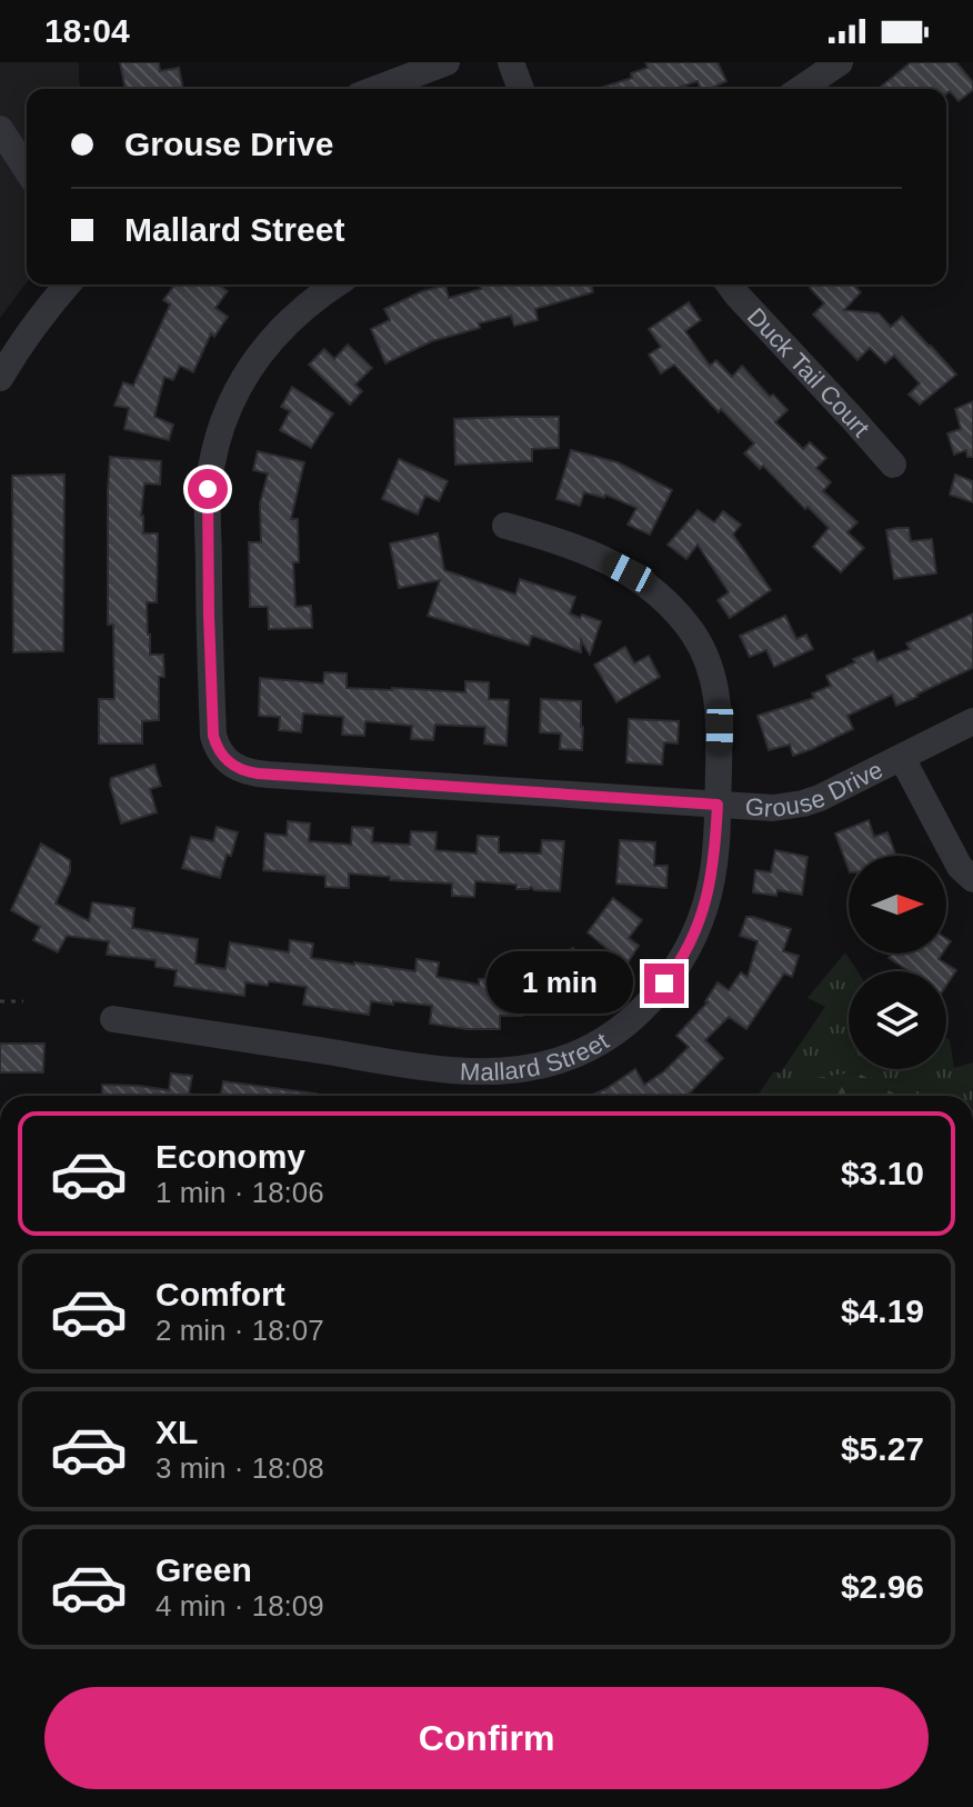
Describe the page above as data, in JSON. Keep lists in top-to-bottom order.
{
  "streets": {
    "street": ["Duck Tail Court", "Grouse Drive", "Mallard Street"]
  },
  "crossings": [
    ["Grouse Drive", "Mallard Street"]
  ],
  "north": "right",
  "page": {
    "status": "18:04",
    "banner": ["Grouse Drive", "Mallard Street"],
    "bubble": "1 min",
    "list": [
      {
        "name": "Economy",
        "note": "1 min · 18:06",
        "value": "$3.10"
      },
      {
        "name": "Comfort",
        "note": "2 min · 18:07",
        "value": "$4.19"
      },
      {
        "name": "XL",
        "note": "3 min · 18:08",
        "value": "$5.27"
      },
      {
        "name": "Green",
        "note": "4 min · 18:09",
        "value": "$2.96"
      }
    ],
    "buttons": "Confirm"
  }
}
